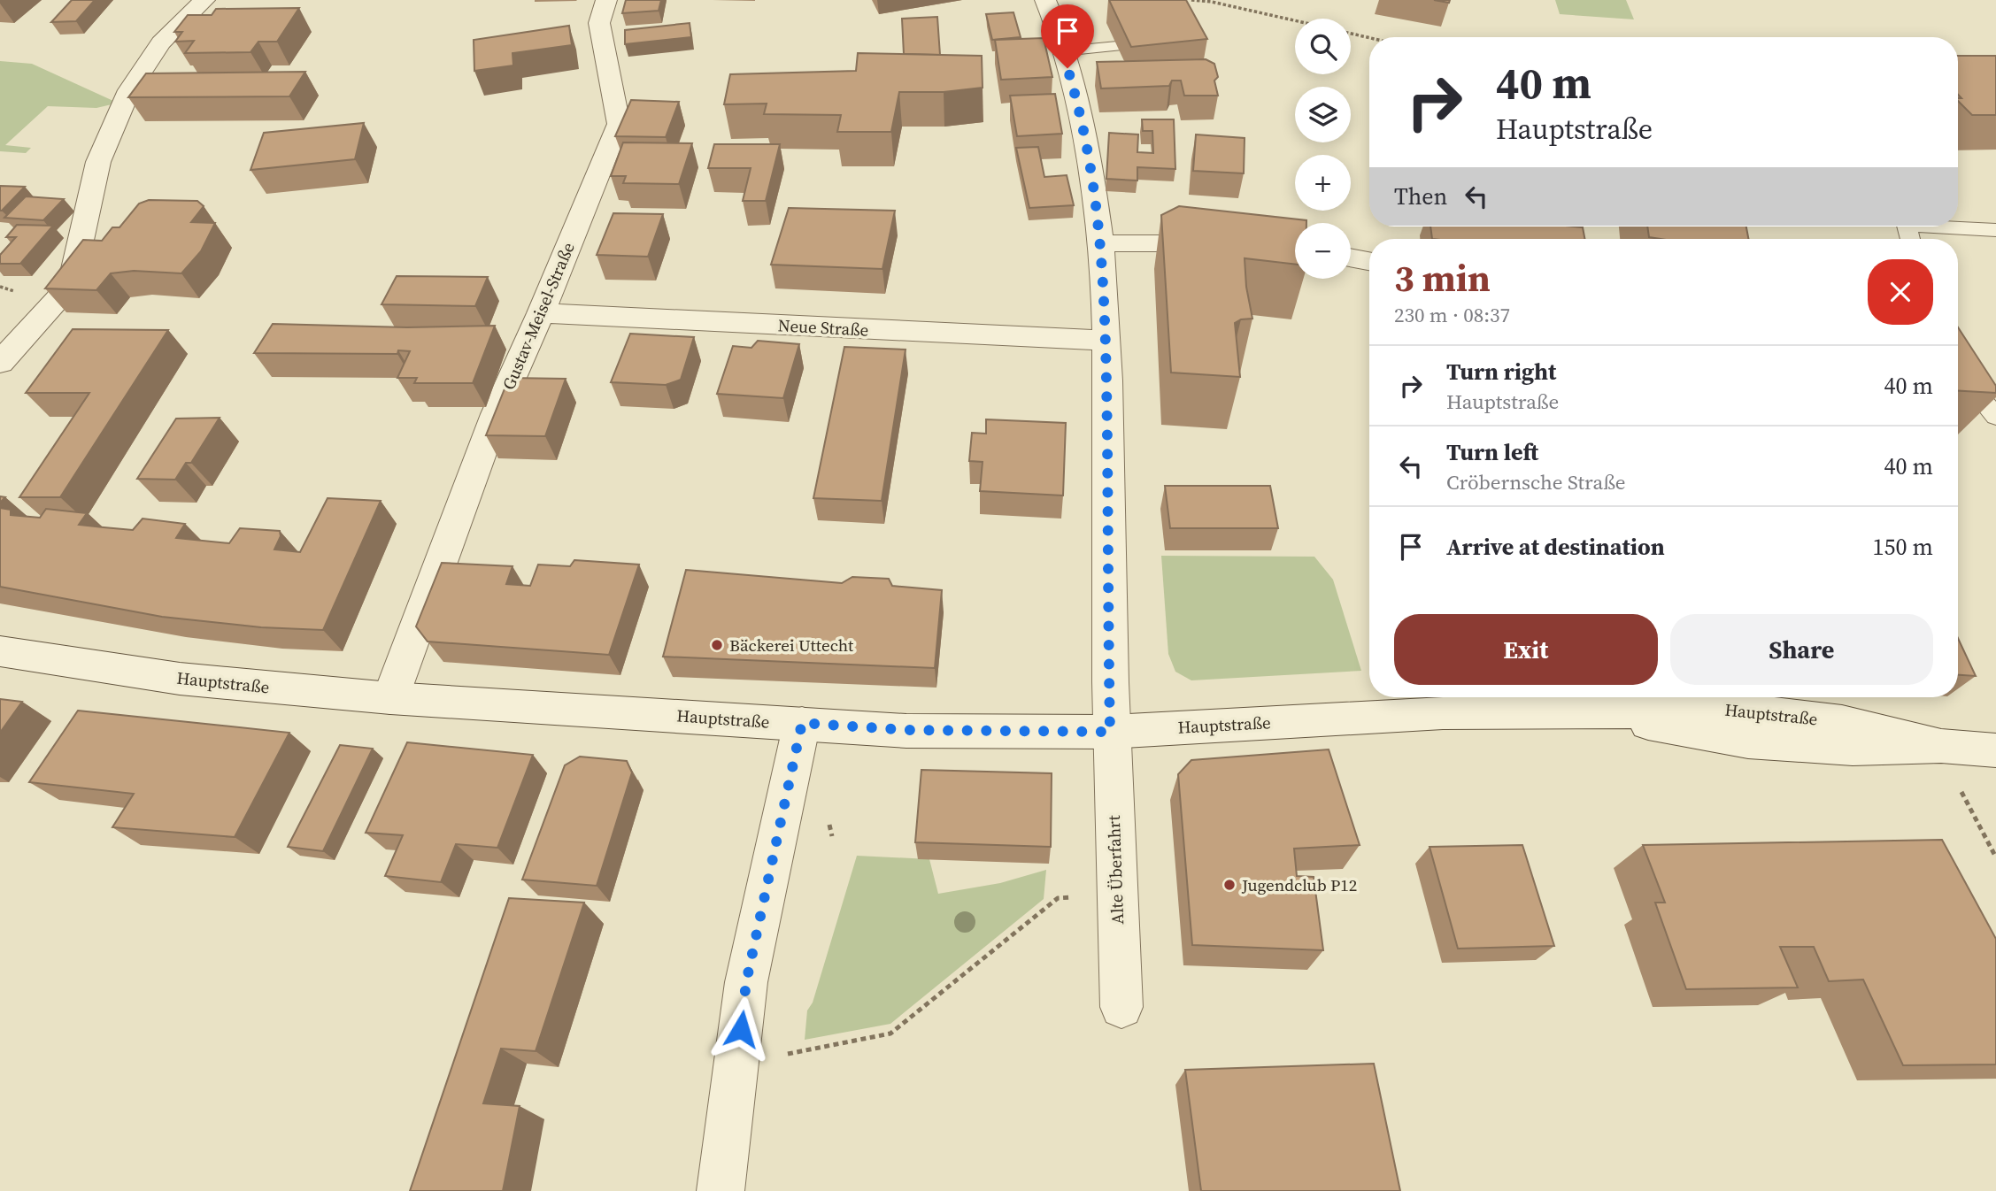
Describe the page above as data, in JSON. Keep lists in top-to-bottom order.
{
  "streets": {
    "street": [
      "Gustav-Meisel-Straße",
      "Neue Straße",
      "Hauptstraße",
      "Alte Überfahrt"
    ]
  },
  "crossings": [
    ["Gustav-Meisel-Straße", "Neue Straße"],
    ["Gustav-Meisel-Straße", "Hauptstraße"],
    ["Neue Straße", "Alte Überfahrt"],
    ["Hauptstraße", "Alte Überfahrt"]
  ],
  "places": ["Bäckerei Uttecht", "Jugendclub P12"],
  "page": {
    "map_buttons": ["+", "−"],
    "turn": ["40 m", "Hauptstraße"],
    "then": "Then",
    "heading": ["3 min", "230 m · 08:37"],
    "list": [
      {
        "name": "Turn right",
        "note": "Hauptstraße",
        "value": "40 m"
      },
      {
        "name": "Turn left",
        "note": "Cröbernsche Straße",
        "value": "40 m"
      },
      {
        "name": "Arrive at destination",
        "value": "150 m"
      }
    ],
    "buttons": ["Exit", "Share"]
  }
}
